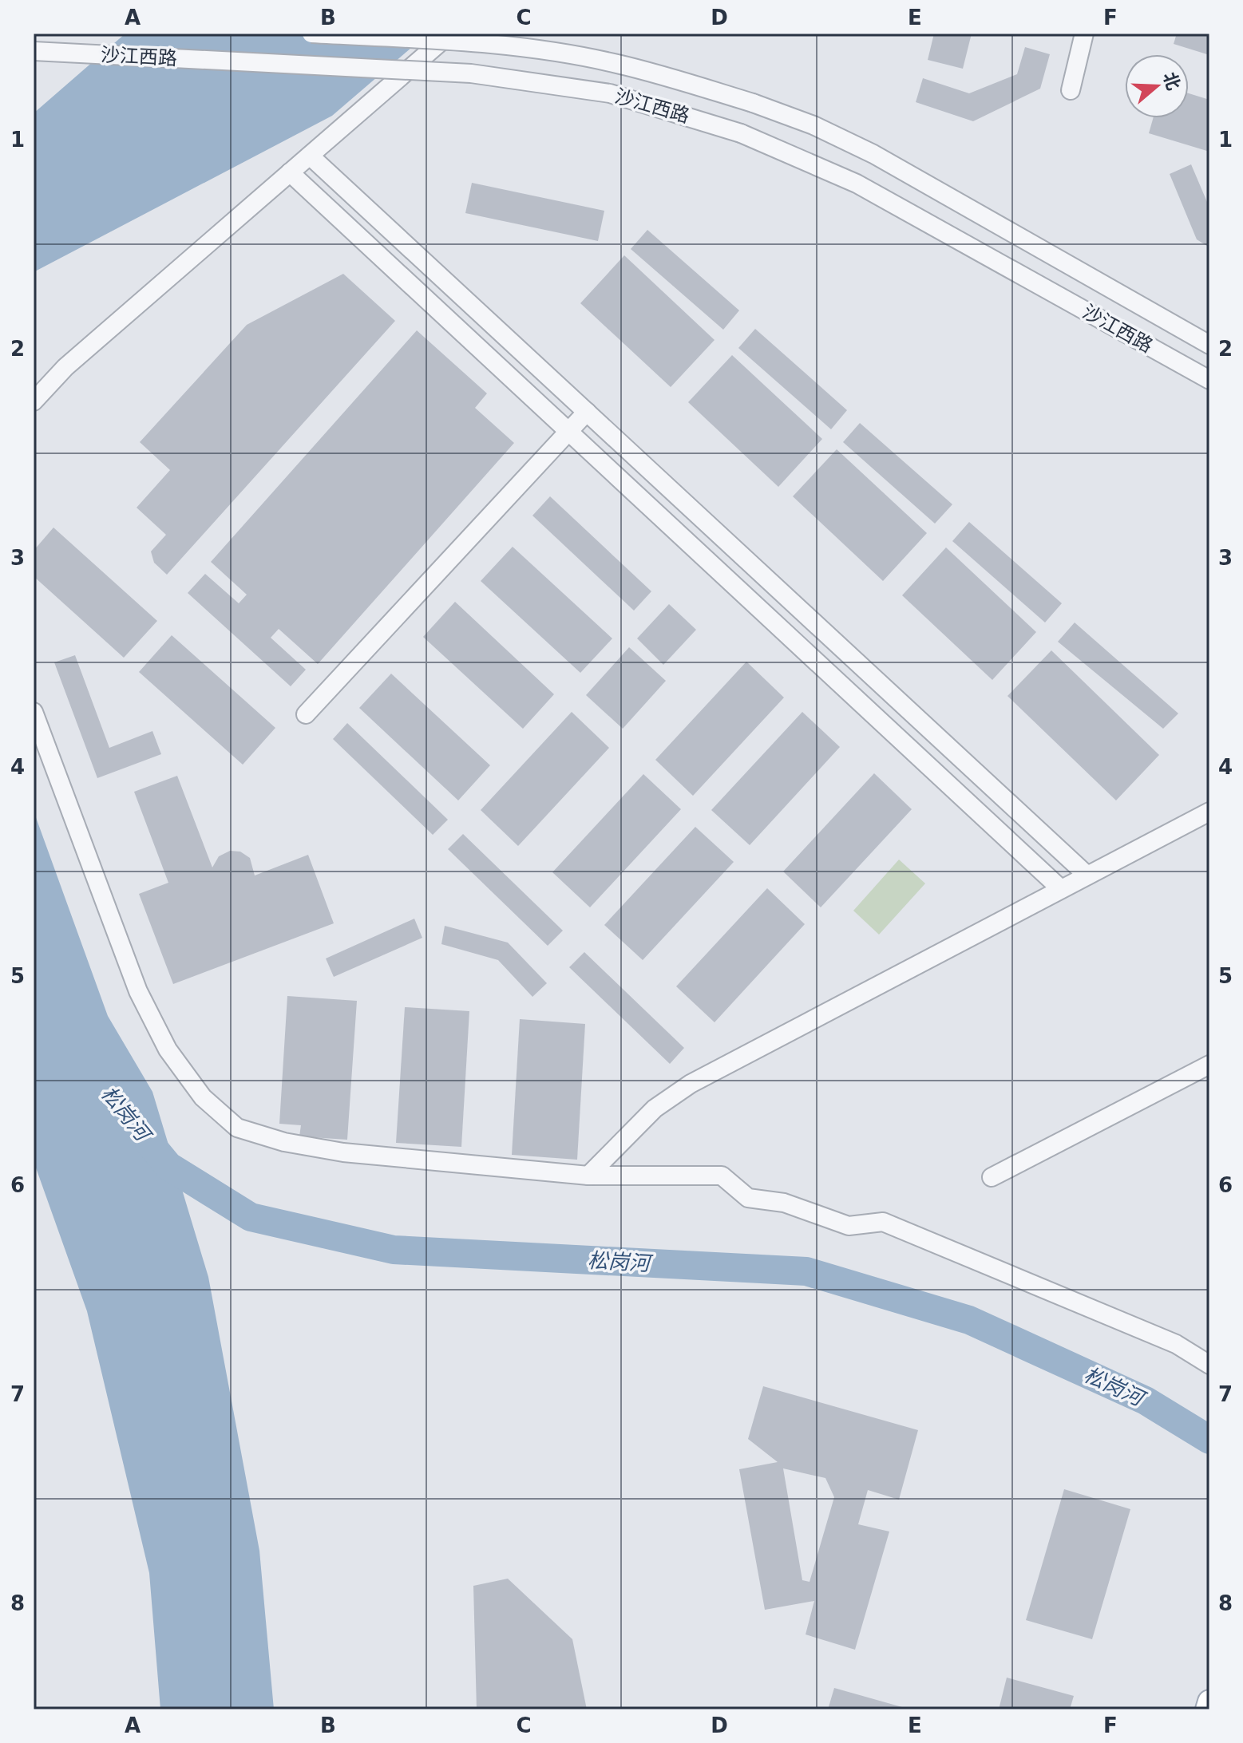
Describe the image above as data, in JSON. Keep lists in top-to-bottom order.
{
  "streets": {
    "street": ["沙江西路"]
  },
  "water": ["松岗河"],
  "north": "right",
  "grid": {
    "columns": [
      "A",
      "B",
      "C",
      "D",
      "E",
      "F"
    ],
    "rows": [
      "1",
      "2",
      "3",
      "4",
      "5",
      "6",
      "7",
      "8"
    ]
  }
}
